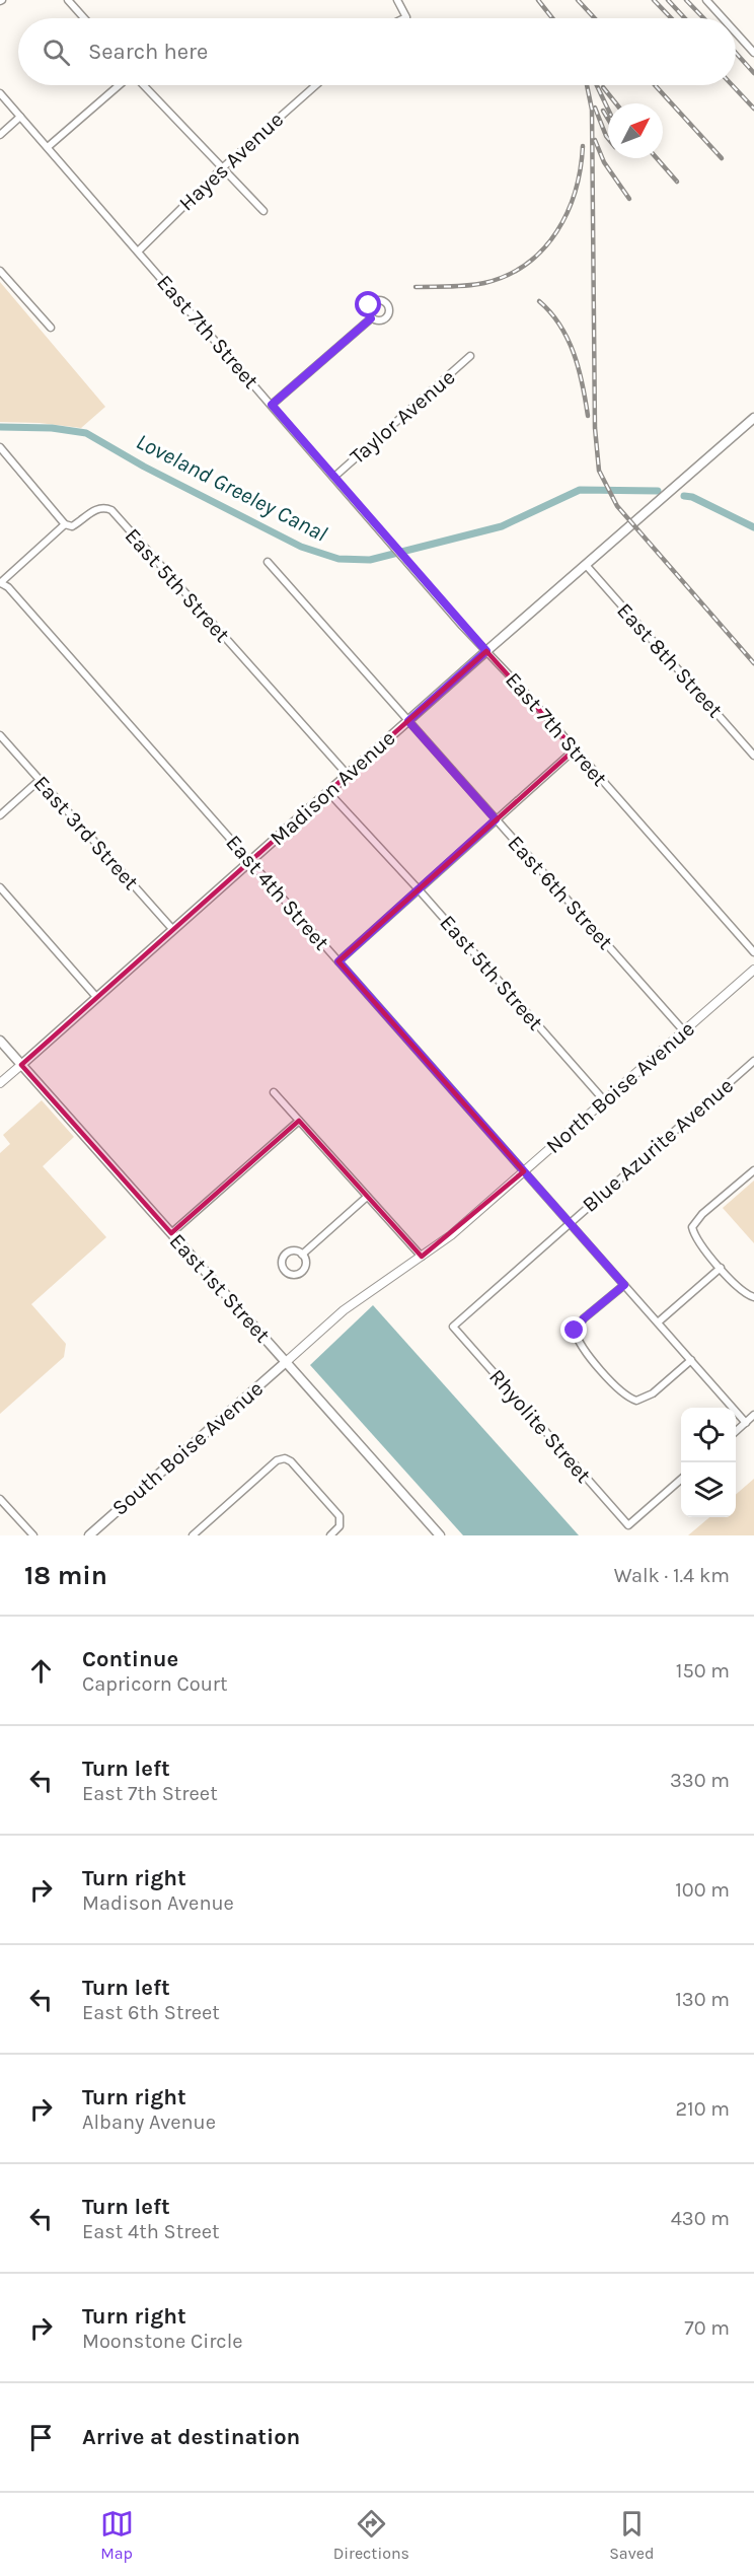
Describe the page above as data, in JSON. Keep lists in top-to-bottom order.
{
  "streets": {
    "main road": ["Madison Avenue", "East 1st Street", "South Boise Avenue"],
    "street": [
      "Hayes Avenue",
      "East 7th Street",
      "Taylor Avenue",
      "East 5th Street",
      "East 8th Street",
      "East 3rd Street",
      "East 4th Street",
      "East 6th Street",
      "North Boise Avenue",
      "Blue Azurite Avenue",
      "Rhyolite Street"
    ]
  },
  "crossings": [
    ["Hayes Avenue", "East 7th Street"],
    ["East 7th Street", "Taylor Avenue"],
    ["East 7th Street", "Madison Avenue"],
    ["East 5th Street", "Madison Avenue"],
    ["East 5th Street", "North Boise Avenue"],
    ["East 8th Street", "Madison Avenue"],
    ["Madison Avenue", "East 3rd Street"],
    ["Madison Avenue", "East 4th Street"],
    ["Madison Avenue", "East 6th Street"],
    ["Madison Avenue", "East 1st Street"],
    ["East 4th Street", "North Boise Avenue"],
    ["East 4th Street", "Blue Azurite Avenue"],
    ["East 6th Street", "North Boise Avenue"],
    ["North Boise Avenue", "East 1st Street"],
    ["North Boise Avenue", "South Boise Avenue"],
    ["Blue Azurite Avenue", "Rhyolite Street"],
    ["East 1st Street", "South Boise Avenue"]
  ],
  "water": ["Loveland Greeley Canal"],
  "north": "top right",
  "page": {
    "search": "Search here",
    "heading": ["18 min", "Walk · 1.4 km"],
    "list": [
      ["Continue", "Capricorn Court", "150 m"],
      ["Turn left", "East 7th Street", "330 m"],
      ["Turn right", "Madison Avenue", "100 m"],
      ["Turn left", "East 6th Street", "130 m"],
      ["Turn right", "Albany Avenue", "210 m"],
      ["Turn left", "East 4th Street", "430 m"],
      ["Turn right", "Moonstone Circle", "70 m"],
      "Arrive at destination"
    ],
    "nav": ["Map", "Directions", "Saved"]
  }
}
